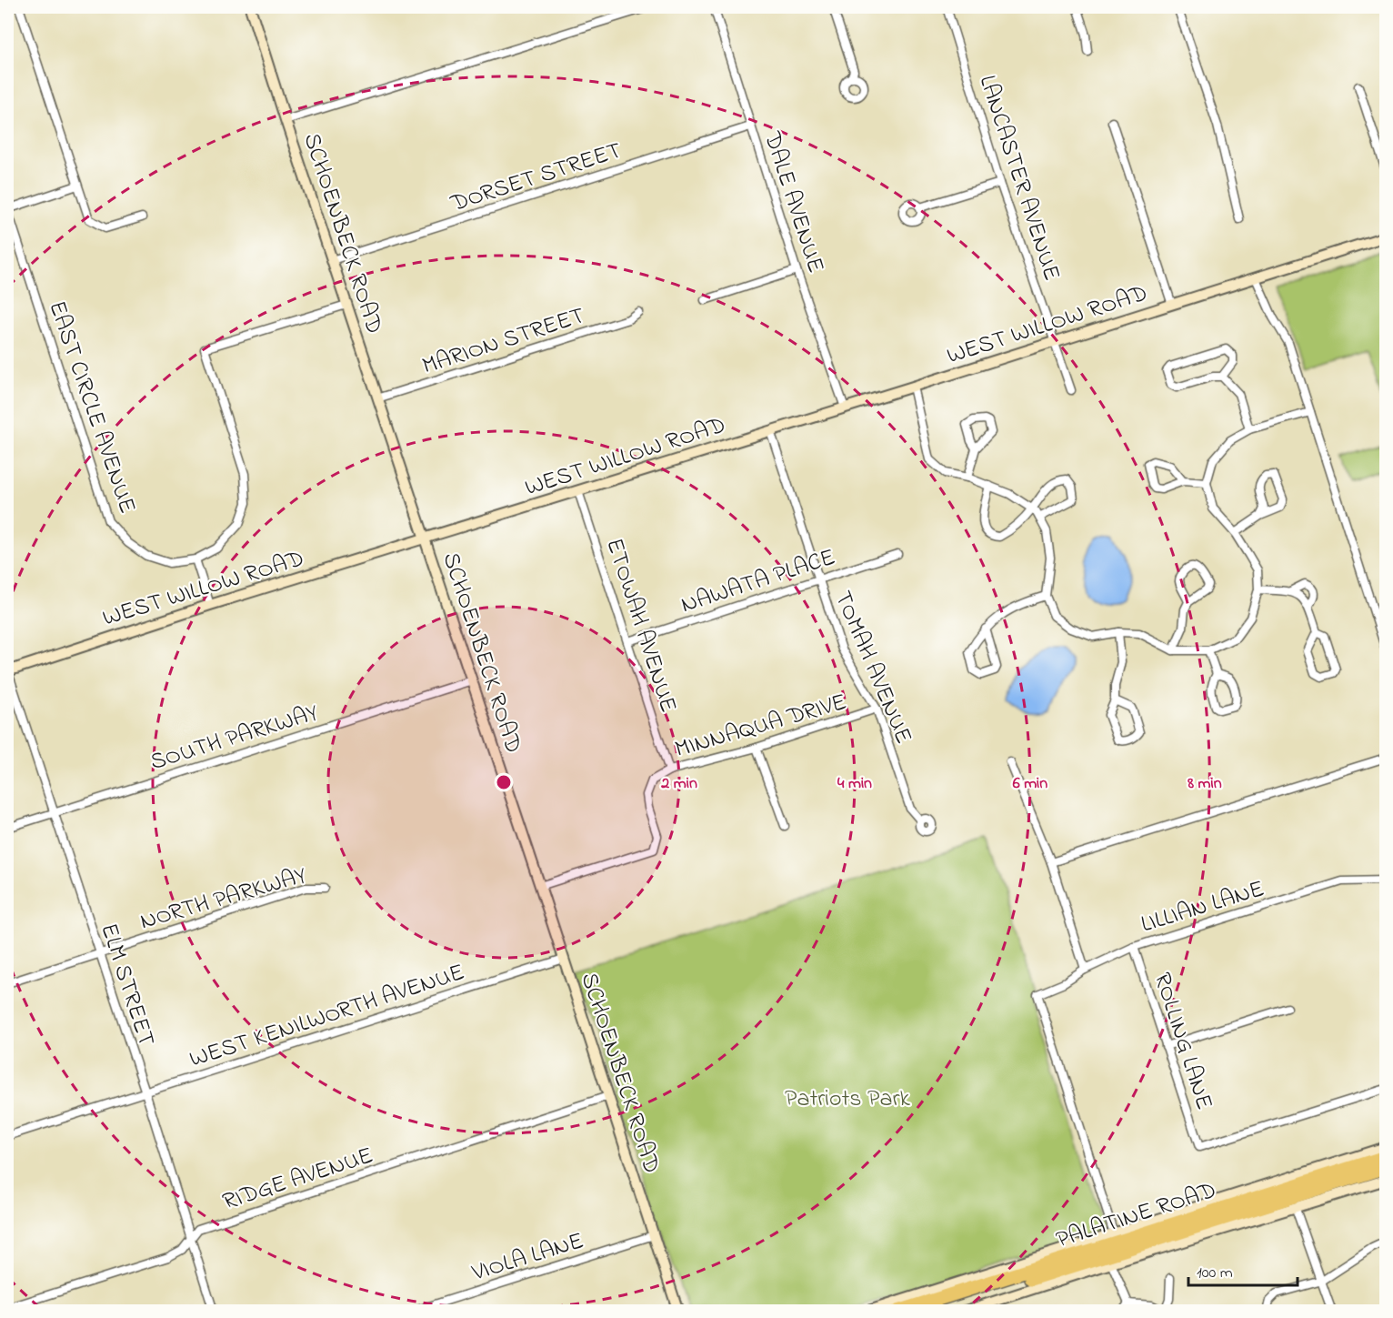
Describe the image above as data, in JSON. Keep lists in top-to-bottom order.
{
  "streets": {
    "highway": ["PALATINE ROAD"],
    "street": [
      "DORSET STREET",
      "LANCASTER AVENUE",
      "DALE AVENUE",
      "SCHOENBECK ROAD",
      "WEST WILLOW ROAD",
      "MARION STREET",
      "EAST CIRCLE AVENUE",
      "NAWATA PLACE",
      "ETOWAH AVENUE",
      "TOMAH AVENUE",
      "MINNAQUA DRIVE",
      "SOUTH PARKWAY",
      "NORTH PARKWAY",
      "LILLIAN LANE",
      "ELM STREET",
      "WEST KENILWORTH AVENUE",
      "ROLLING LANE",
      "RIDGE AVENUE",
      "VIOLA LANE"
    ]
  },
  "crossings": [
    ["DORSET STREET", "DALE AVENUE"],
    ["DORSET STREET", "SCHOENBECK ROAD"],
    ["LANCASTER AVENUE", "WEST WILLOW ROAD"],
    ["DALE AVENUE", "WEST WILLOW ROAD"],
    ["SCHOENBECK ROAD", "WEST WILLOW ROAD"],
    ["SCHOENBECK ROAD", "MARION STREET"],
    ["SCHOENBECK ROAD", "MINNAQUA DRIVE"],
    ["SCHOENBECK ROAD", "SOUTH PARKWAY"],
    ["SCHOENBECK ROAD", "WEST KENILWORTH AVENUE"],
    ["SCHOENBECK ROAD", "RIDGE AVENUE"],
    ["SCHOENBECK ROAD", "VIOLA LANE"],
    ["WEST WILLOW ROAD", "ETOWAH AVENUE"],
    ["WEST WILLOW ROAD", "TOMAH AVENUE"],
    ["WEST WILLOW ROAD", "ELM STREET"],
    ["NAWATA PLACE", "ETOWAH AVENUE"],
    ["NAWATA PLACE", "TOMAH AVENUE"],
    ["ETOWAH AVENUE", "MINNAQUA DRIVE"],
    ["TOMAH AVENUE", "MINNAQUA DRIVE"],
    ["SOUTH PARKWAY", "ELM STREET"],
    ["NORTH PARKWAY", "ELM STREET"],
    ["LILLIAN LANE", "ROLLING LANE"],
    ["ELM STREET", "WEST KENILWORTH AVENUE"],
    ["ELM STREET", "RIDGE AVENUE"]
  ],
  "parks": ["Patriots Park"],
  "scale_bar": "100 m",
  "rings": [
    "2 min",
    "4 min",
    "6 min",
    "8 min"
  ]
}
